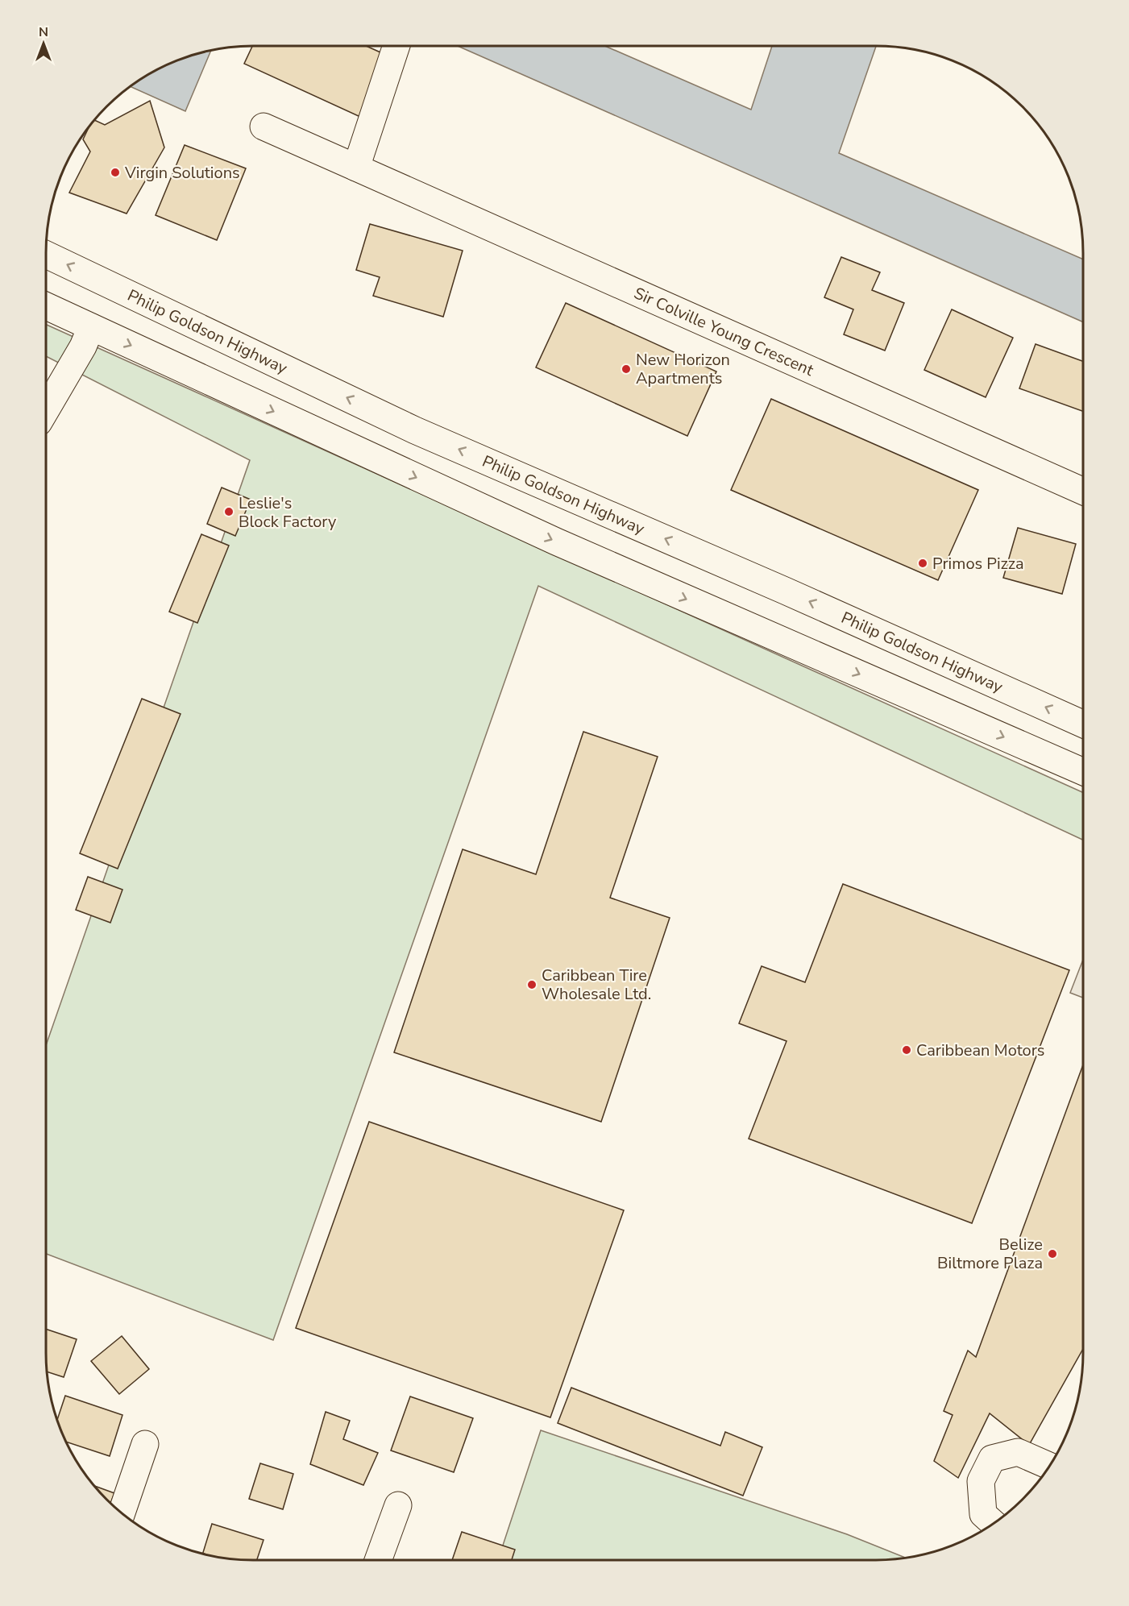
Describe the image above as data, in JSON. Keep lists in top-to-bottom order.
{
  "streets": {
    "main road": ["Philip Goldson Highway", "Sir Colville Young Crescent"]
  },
  "places": [
    "Virgin Solutions",
    "New Horizon Apartments",
    "Leslie's Block Factory",
    "Primos Pizza",
    "Caribbean Tire Wholesale Ltd.",
    "Caribbean Motors",
    "Belize Biltmore Plaza"
  ],
  "north": "top"
}
